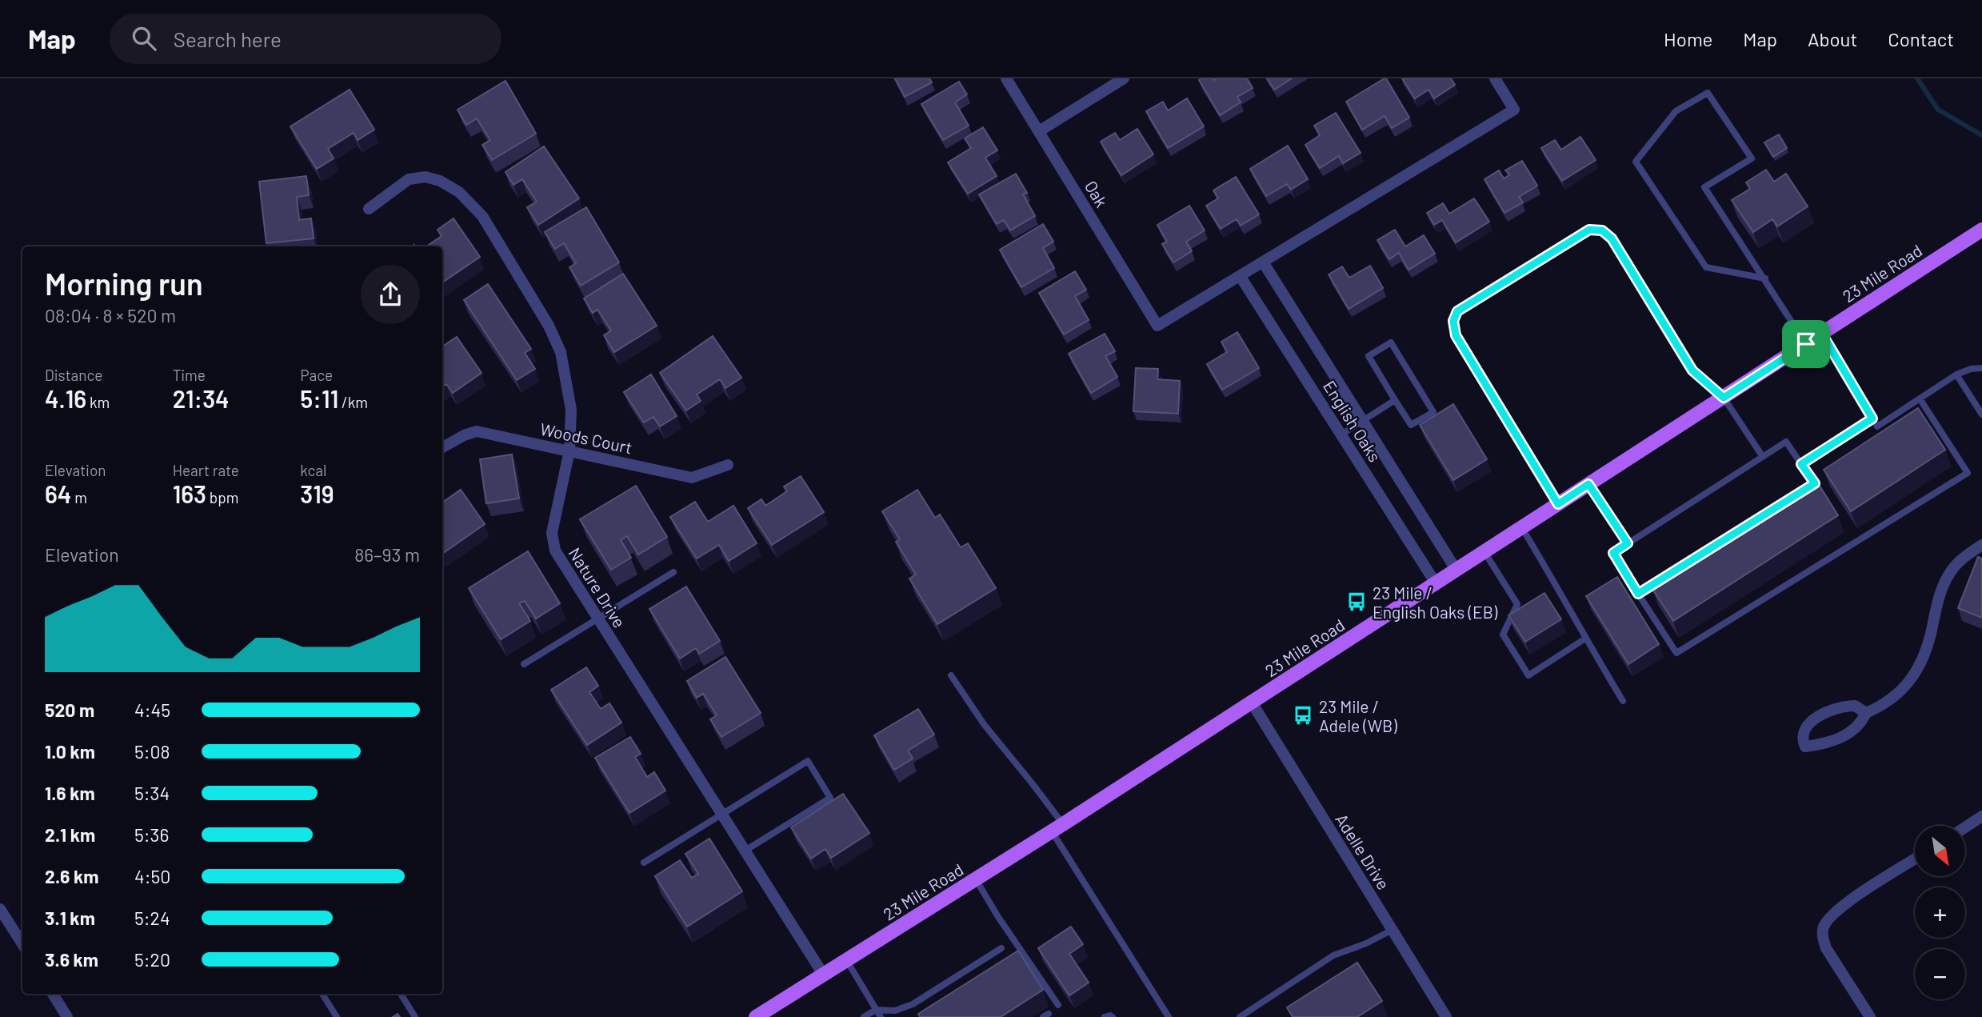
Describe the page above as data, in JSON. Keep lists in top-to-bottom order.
{
  "streets": {
    "main road": ["23 Mile Road"],
    "street": [
      "Oak",
      "English Oaks",
      "Woods Court",
      "Nature Drive",
      "Adelle Drive"
    ]
  },
  "crossings": [
    ["Oak", "English Oaks"],
    ["23 Mile Road", "English Oaks"],
    ["23 Mile Road", "Nature Drive"],
    ["23 Mile Road", "Adelle Drive"],
    ["Woods Court", "Nature Drive"]
  ],
  "places": {
    "bus stop": ["23 Mile / English Oaks (EB)", "23 Mile / Adele (WB)"]
  },
  "north": "bottom right",
  "page": {
    "header": "Map",
    "search": "Search here",
    "nav": [
      "Home",
      "Map",
      "About",
      "Contact"
    ],
    "heading": ["Morning run", "08:04 · 8 × 520 m"],
    "stats": [
      ["Distance", "4.16 km"],
      ["Time", "21:34"],
      ["Pace", "5:11 /km"],
      ["Elevation", "64 m"],
      ["Heart rate", "163 bpm"],
      ["kcal", "319"]
    ],
    "chart": ["Elevation", "86–93 m"],
    "list": [
      {
        "name": "520 m",
        "note": "4:45"
      },
      {
        "name": "1.0 km",
        "note": "5:08"
      },
      {
        "name": "1.6 km",
        "note": "5:34"
      },
      {
        "name": "2.1 km",
        "note": "5:36"
      },
      {
        "name": "2.6 km",
        "note": "4:50"
      },
      {
        "name": "3.1 km",
        "note": "5:24"
      },
      {
        "name": "3.6 km",
        "note": "5:20"
      }
    ],
    "map_buttons": ["+", "−"]
  }
}
